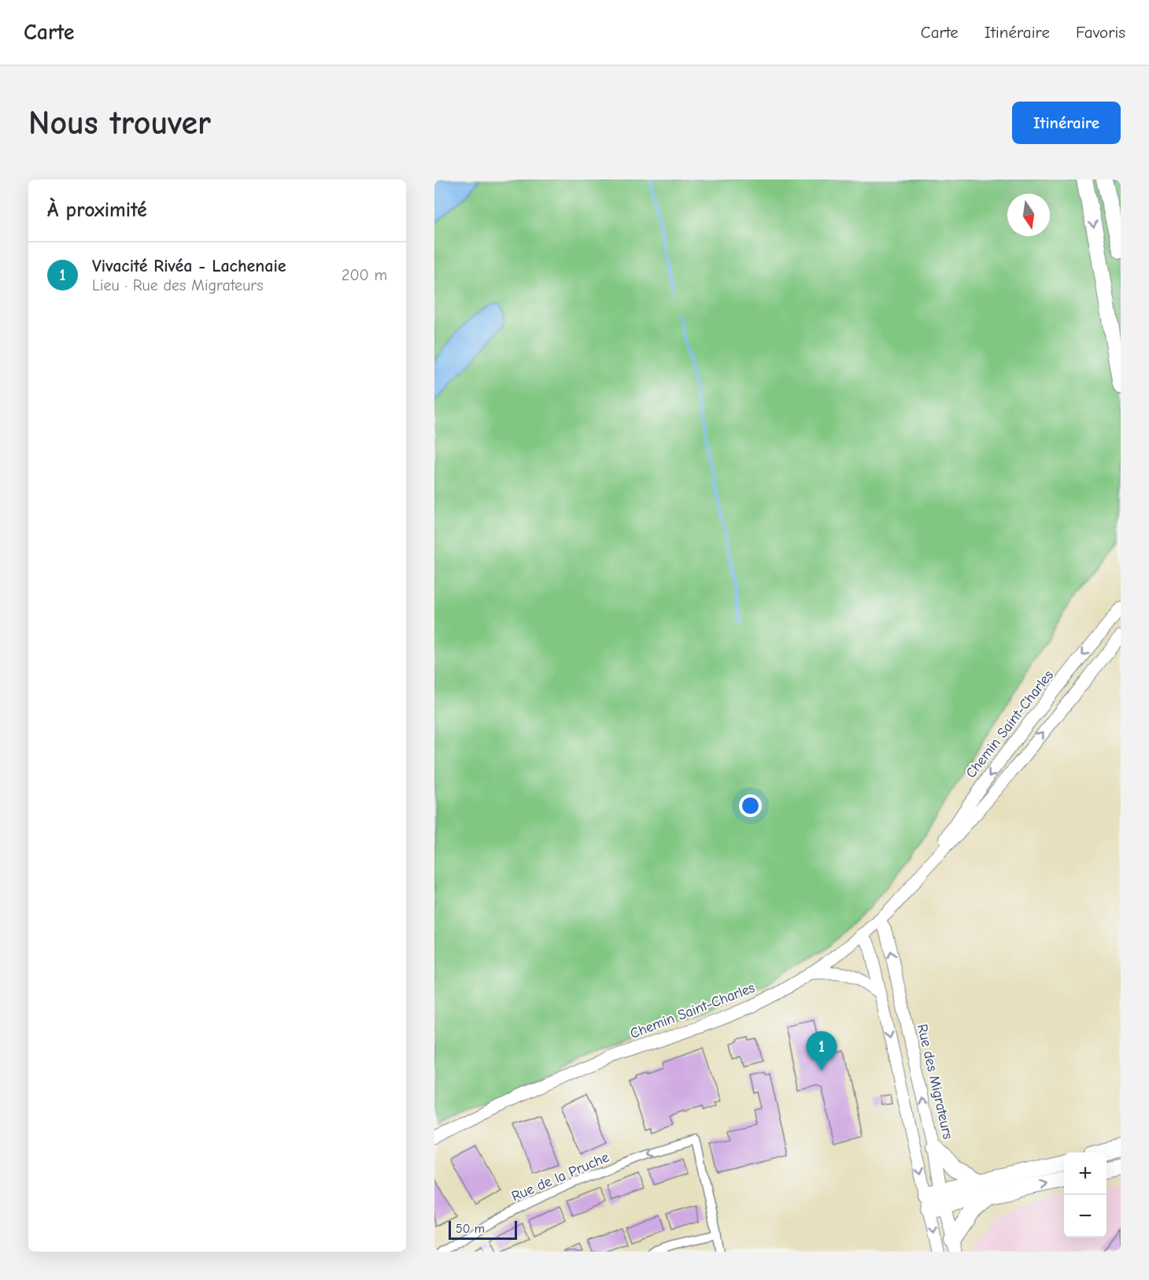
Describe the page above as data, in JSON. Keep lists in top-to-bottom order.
{
  "streets": {
    "main road": ["Chemin Saint-Charles", "Rue des Migrateurs"],
    "street": ["Rue de la Pruche"]
  },
  "crossings": [
    ["Chemin Saint-Charles", "Rue des Migrateurs"]
  ],
  "scale_bar": "50 m",
  "north": "bottom",
  "page": {
    "header": "Carte",
    "nav": ["Carte", "Itinéraire", "Favoris"],
    "buttons": "Itinéraire",
    "title": "Nous trouver",
    "heading": "À proximité",
    "list": [
      {
        "mark": "1",
        "name": "Vivacité Rivéa - Lachenaie",
        "note": "Lieu · Rue des Migrateurs",
        "value": "200 m"
      }
    ],
    "pins": "1",
    "map_buttons": ["+", "−"],
    "scale": "50 m"
  }
}
